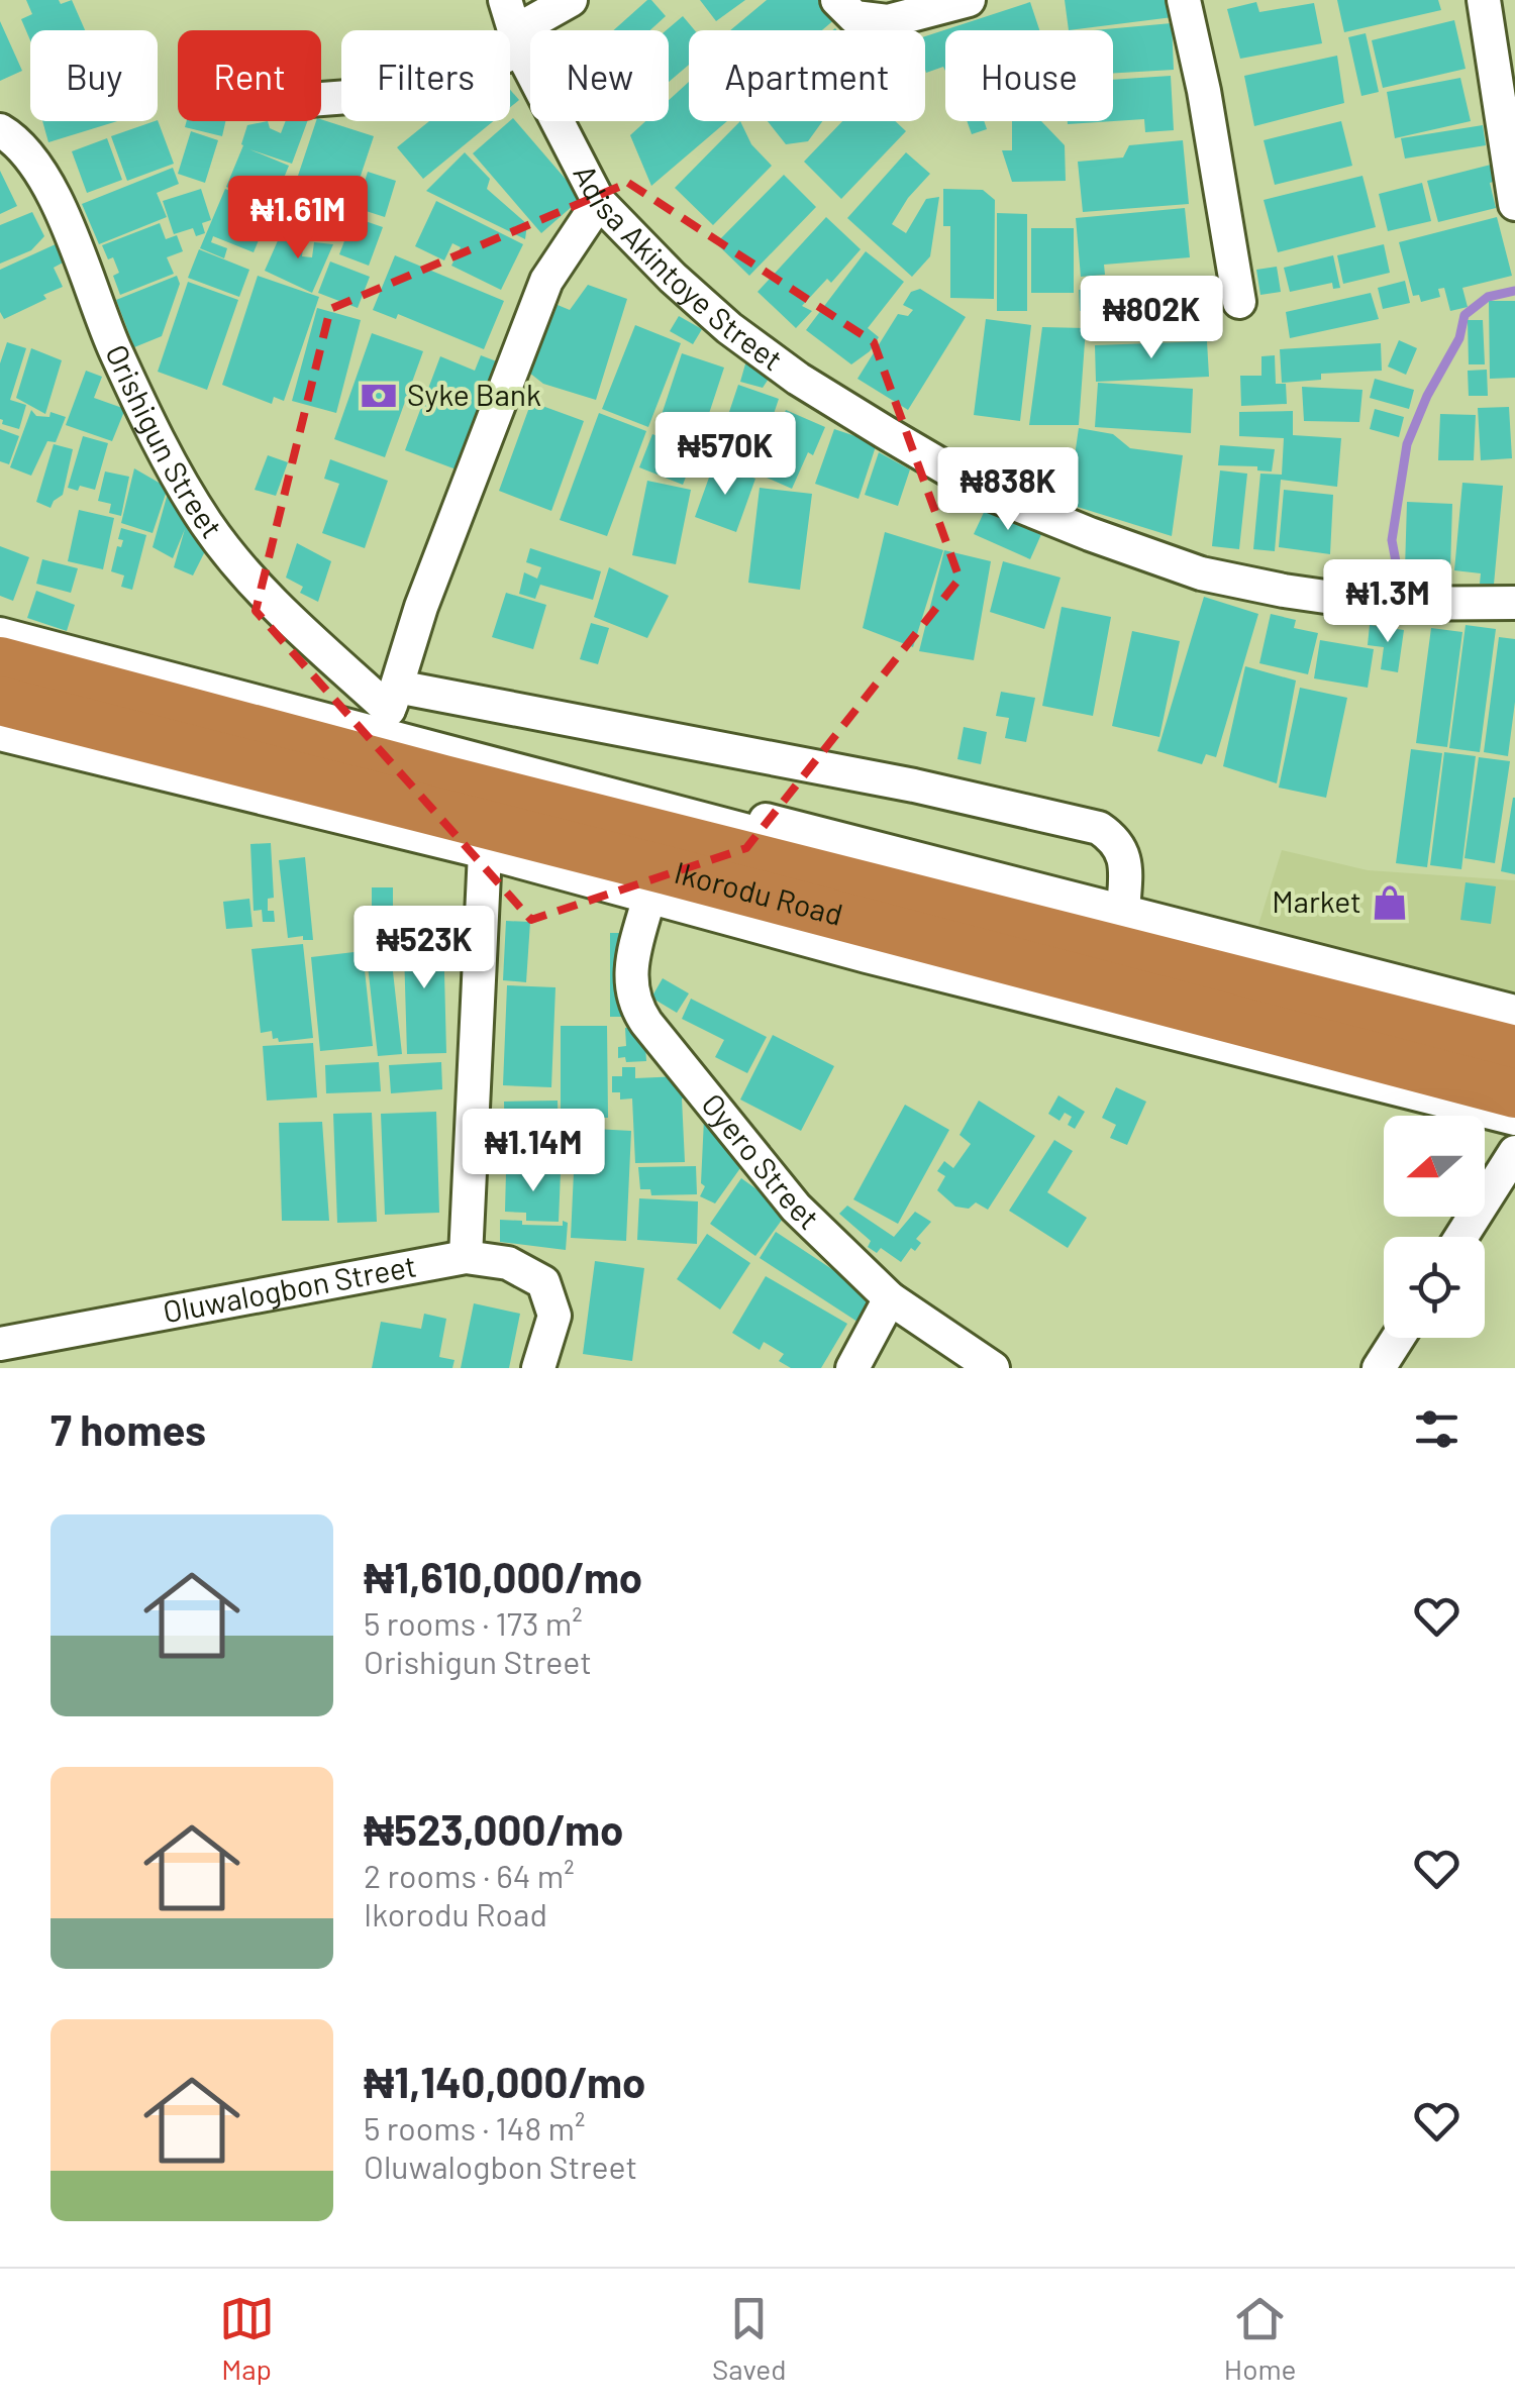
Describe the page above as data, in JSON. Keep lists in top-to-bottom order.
{
  "streets": {
    "highway": ["Ikorodu Road"],
    "street": [
      "Adisa Akintoye Street",
      "Orishigun Street",
      "Oyero Street",
      "Oluwalogbon Street"
    ]
  },
  "crossings": [
    ["Ikorodu Road", "Oyero Street"]
  ],
  "places": {
    "bank": ["Syke Bank"],
    "shop": ["Market"]
  },
  "north": "left",
  "page": {
    "chip": [
      "Buy",
      "Rent",
      "Filters",
      "New",
      "Apartment",
      "House"
    ],
    "price": [
      "₦1.61M",
      "₦802K",
      "₦570K",
      "₦838K",
      "₦1.3M",
      "₦523K",
      "₦1.14M"
    ],
    "heading": "7 homes",
    "list": [
      {
        "name": "₦1,610,000/mo",
        "note": "5 rooms · 173 m² · Orishigun Street"
      },
      {
        "name": "₦523,000/mo",
        "note": "2 rooms · 64 m² · Ikorodu Road"
      },
      {
        "name": "₦1,140,000/mo",
        "note": "5 rooms · 148 m² · Oluwalogbon Street"
      }
    ],
    "tabs": ["Map", "Saved", "Home"]
  }
}
